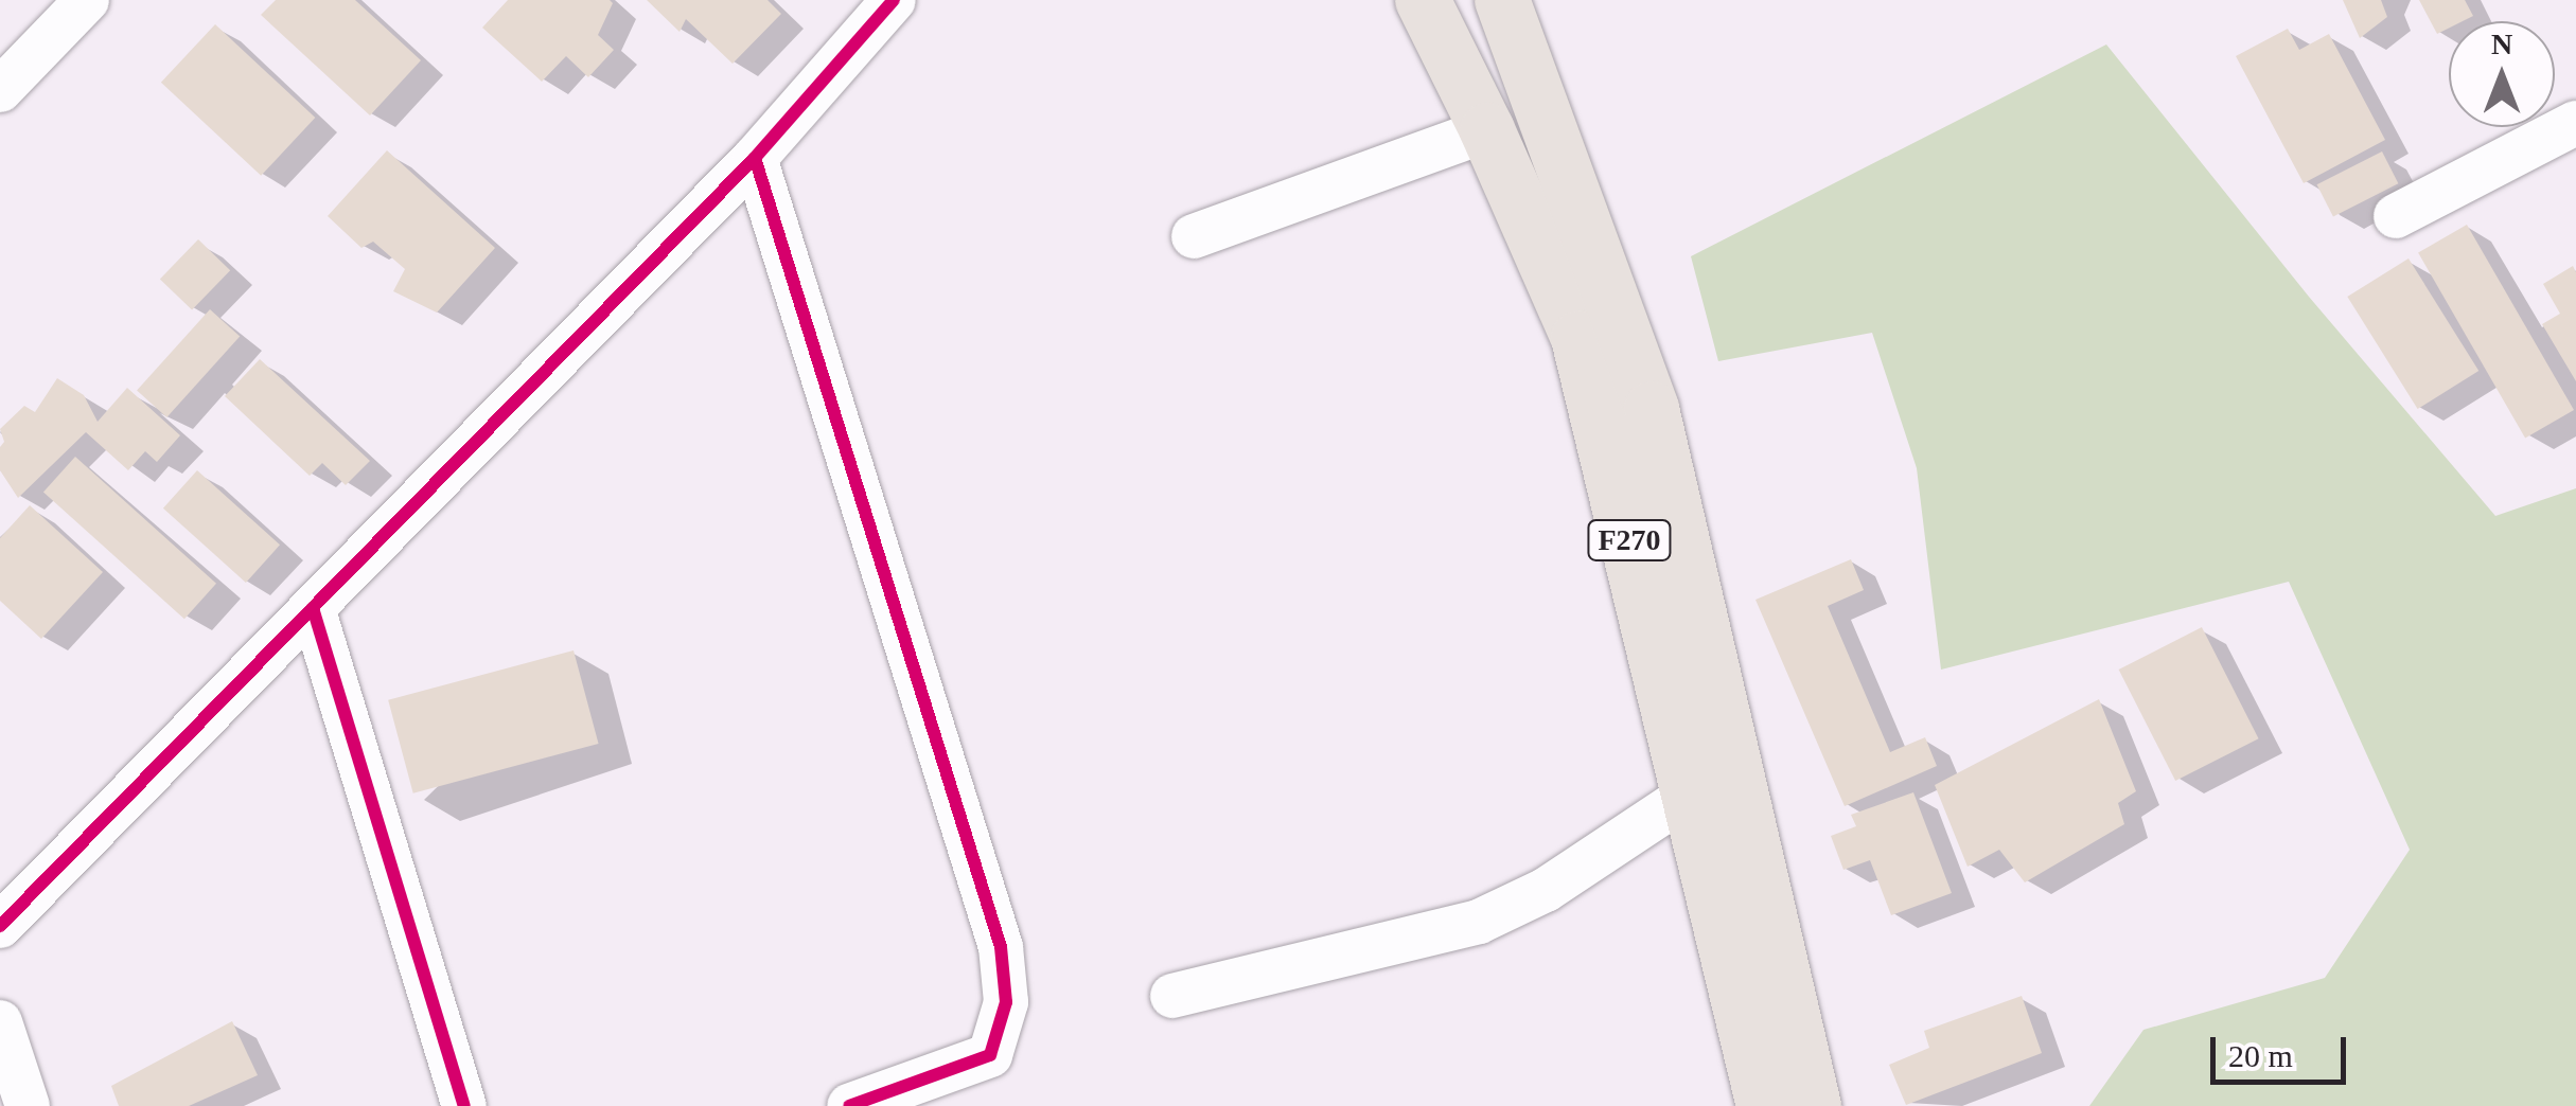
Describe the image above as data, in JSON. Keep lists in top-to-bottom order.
{
  "streets": {
    "main road": ["F270"]
  },
  "scale_bar": "20 m",
  "north": "top"
}
